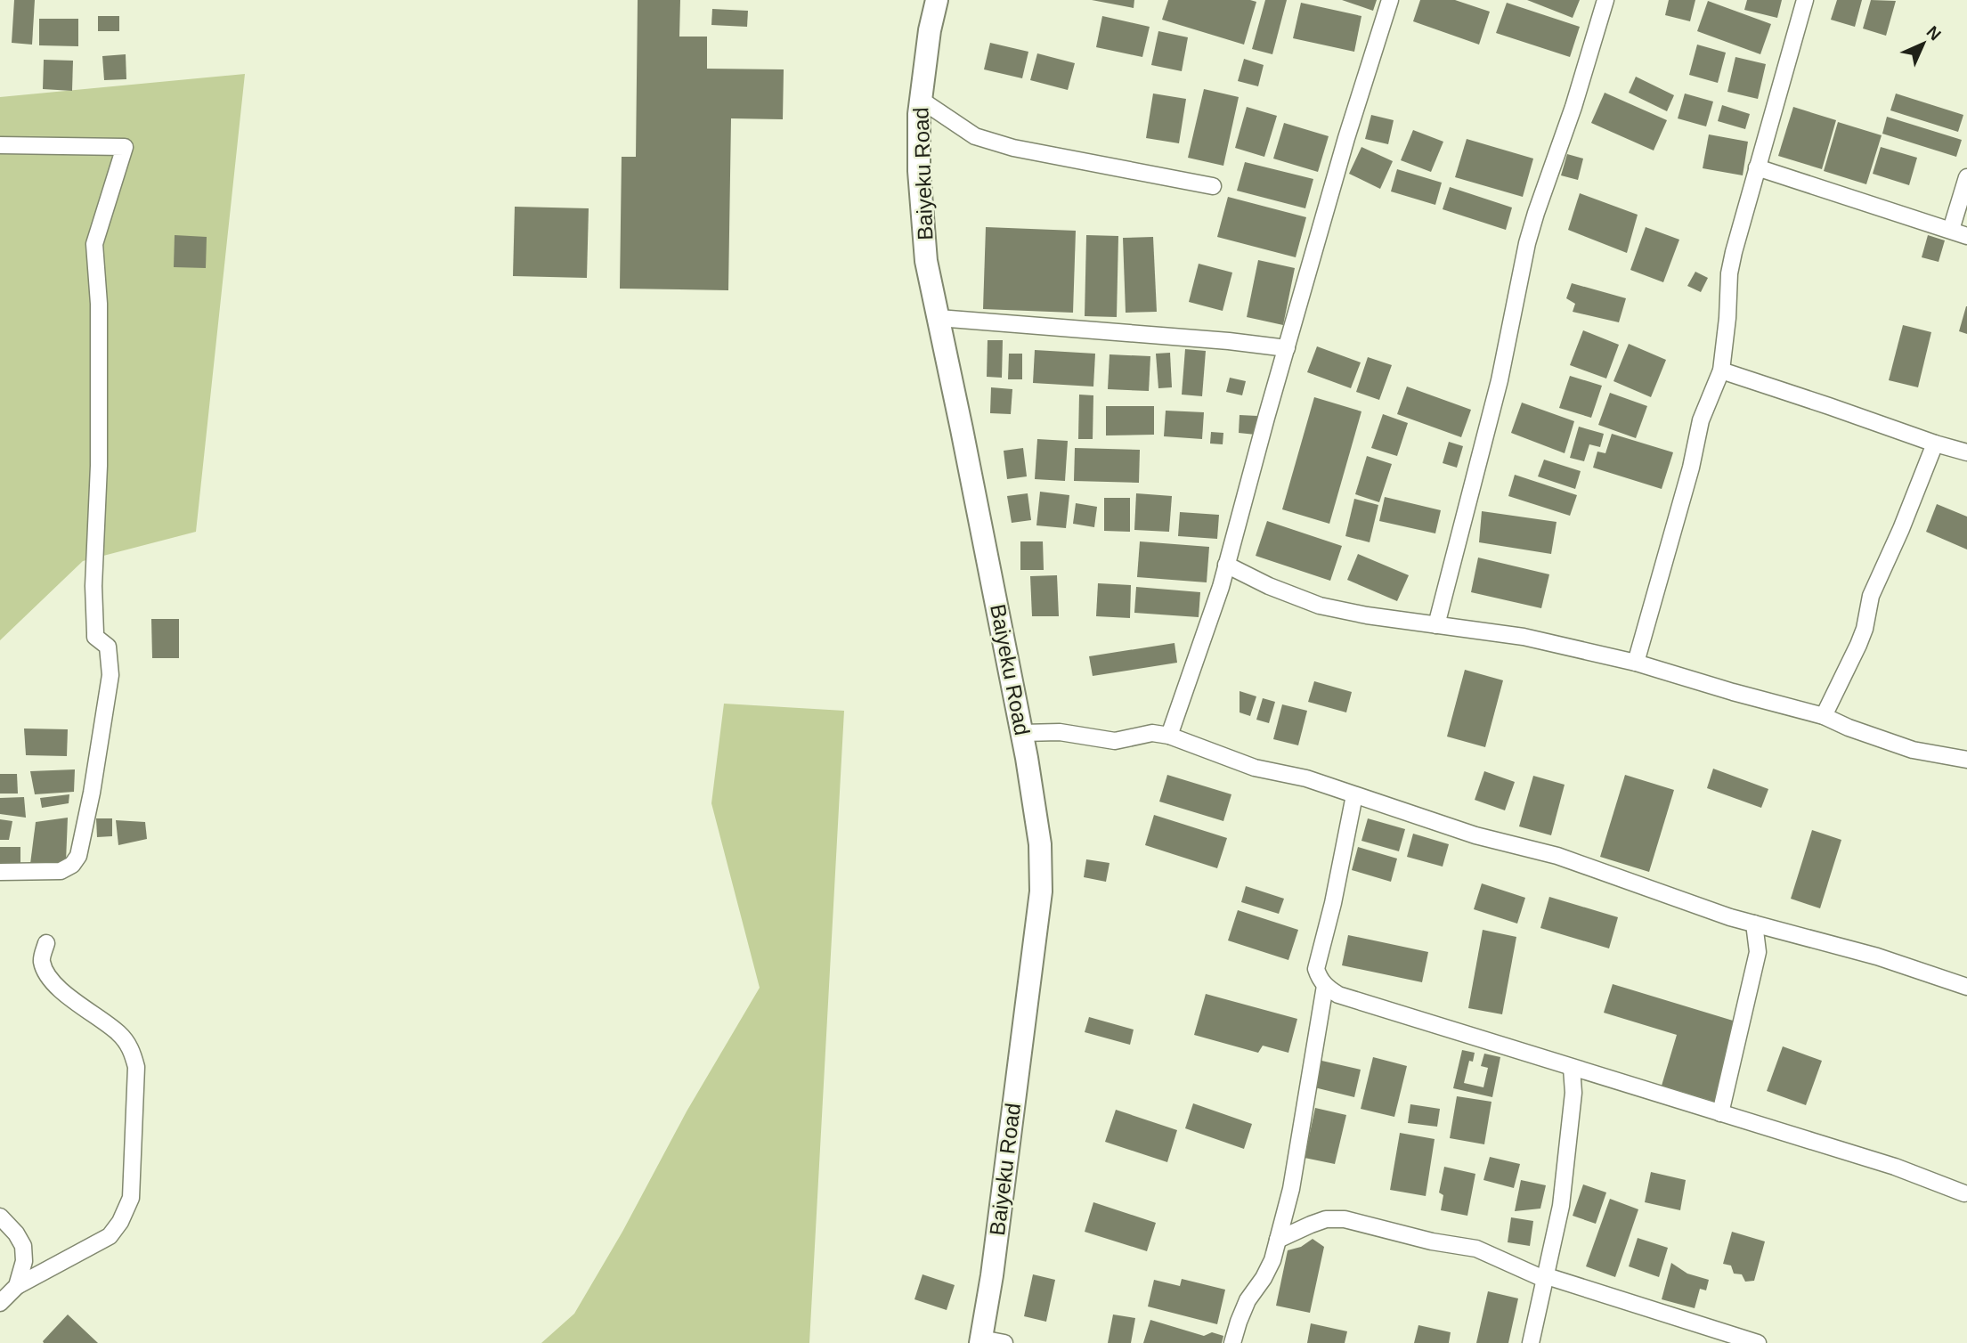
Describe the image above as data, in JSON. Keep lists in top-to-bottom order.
{
  "streets": {
    "main road": ["Baiyeku Road"]
  },
  "north": "top right"
}
